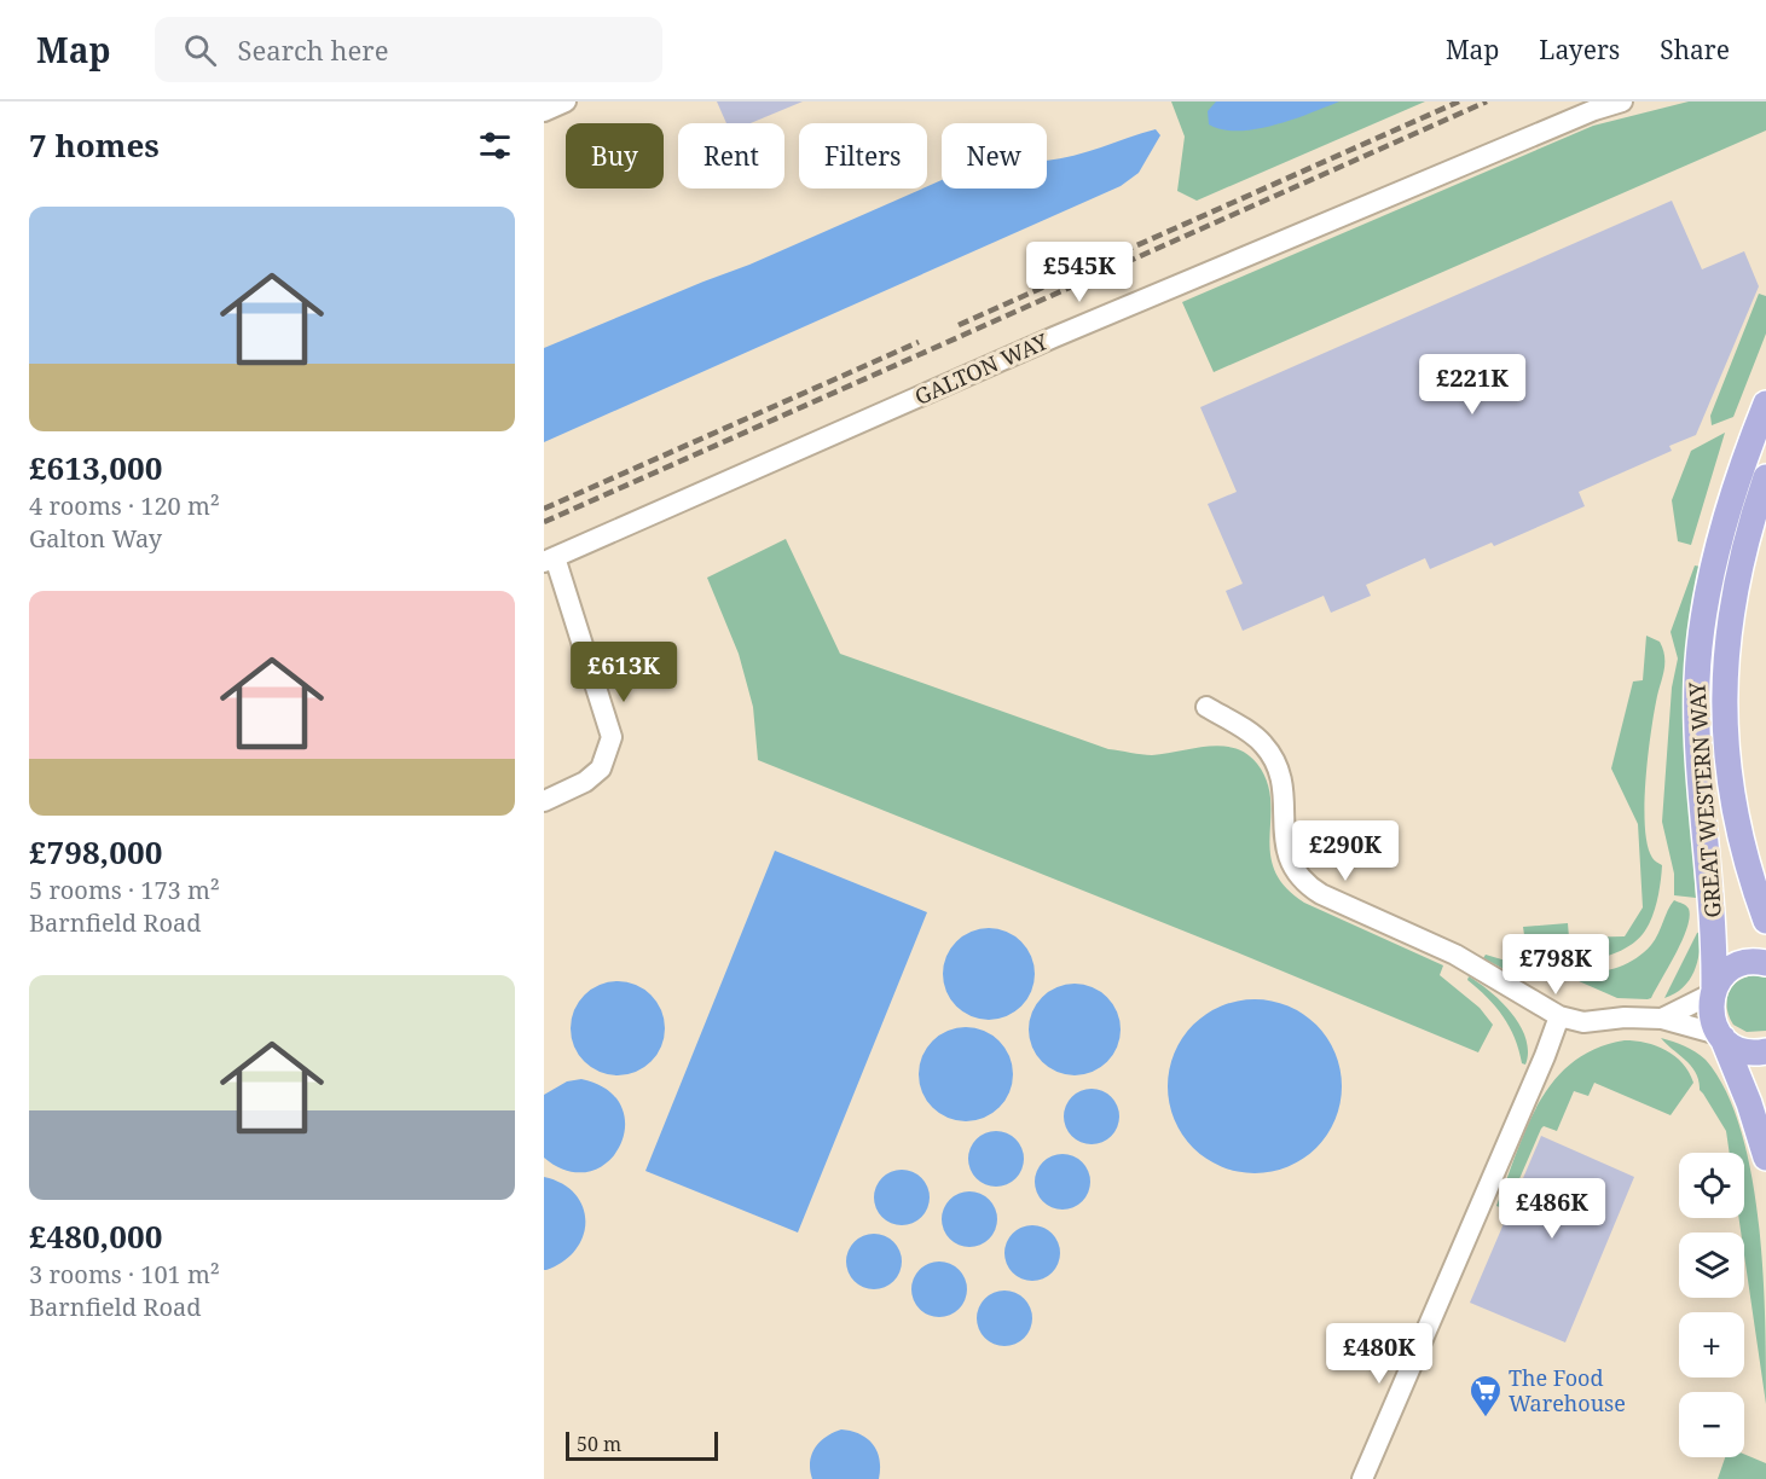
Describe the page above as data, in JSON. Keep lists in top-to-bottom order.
{
  "streets": {
    "main road": ["GREAT WESTERN WAY"],
    "street": ["GALTON WAY"]
  },
  "places": {
    "supermarket": ["The Food Warehouse"]
  },
  "scale_bar": "50 m",
  "page": {
    "header": "Map",
    "search": "Search here",
    "nav": ["Map", "Layers", "Share"],
    "heading": "7 homes",
    "chip": [
      "Buy",
      "Rent",
      "Filters",
      "New"
    ],
    "list": [
      {
        "name": "£613,000",
        "note": "4 rooms · 120 m² · Galton Way"
      },
      {
        "name": "£798,000",
        "note": "5 rooms · 173 m² · Barnfield Road"
      },
      {
        "name": "£480,000",
        "note": "3 rooms · 101 m² · Barnfield Road"
      }
    ],
    "price": [
      "£545K",
      "£221K",
      "£613K",
      "£290K",
      "£798K",
      "£486K",
      "£480K"
    ],
    "map_buttons": ["+", "−"],
    "scale": "50 m"
  }
}
